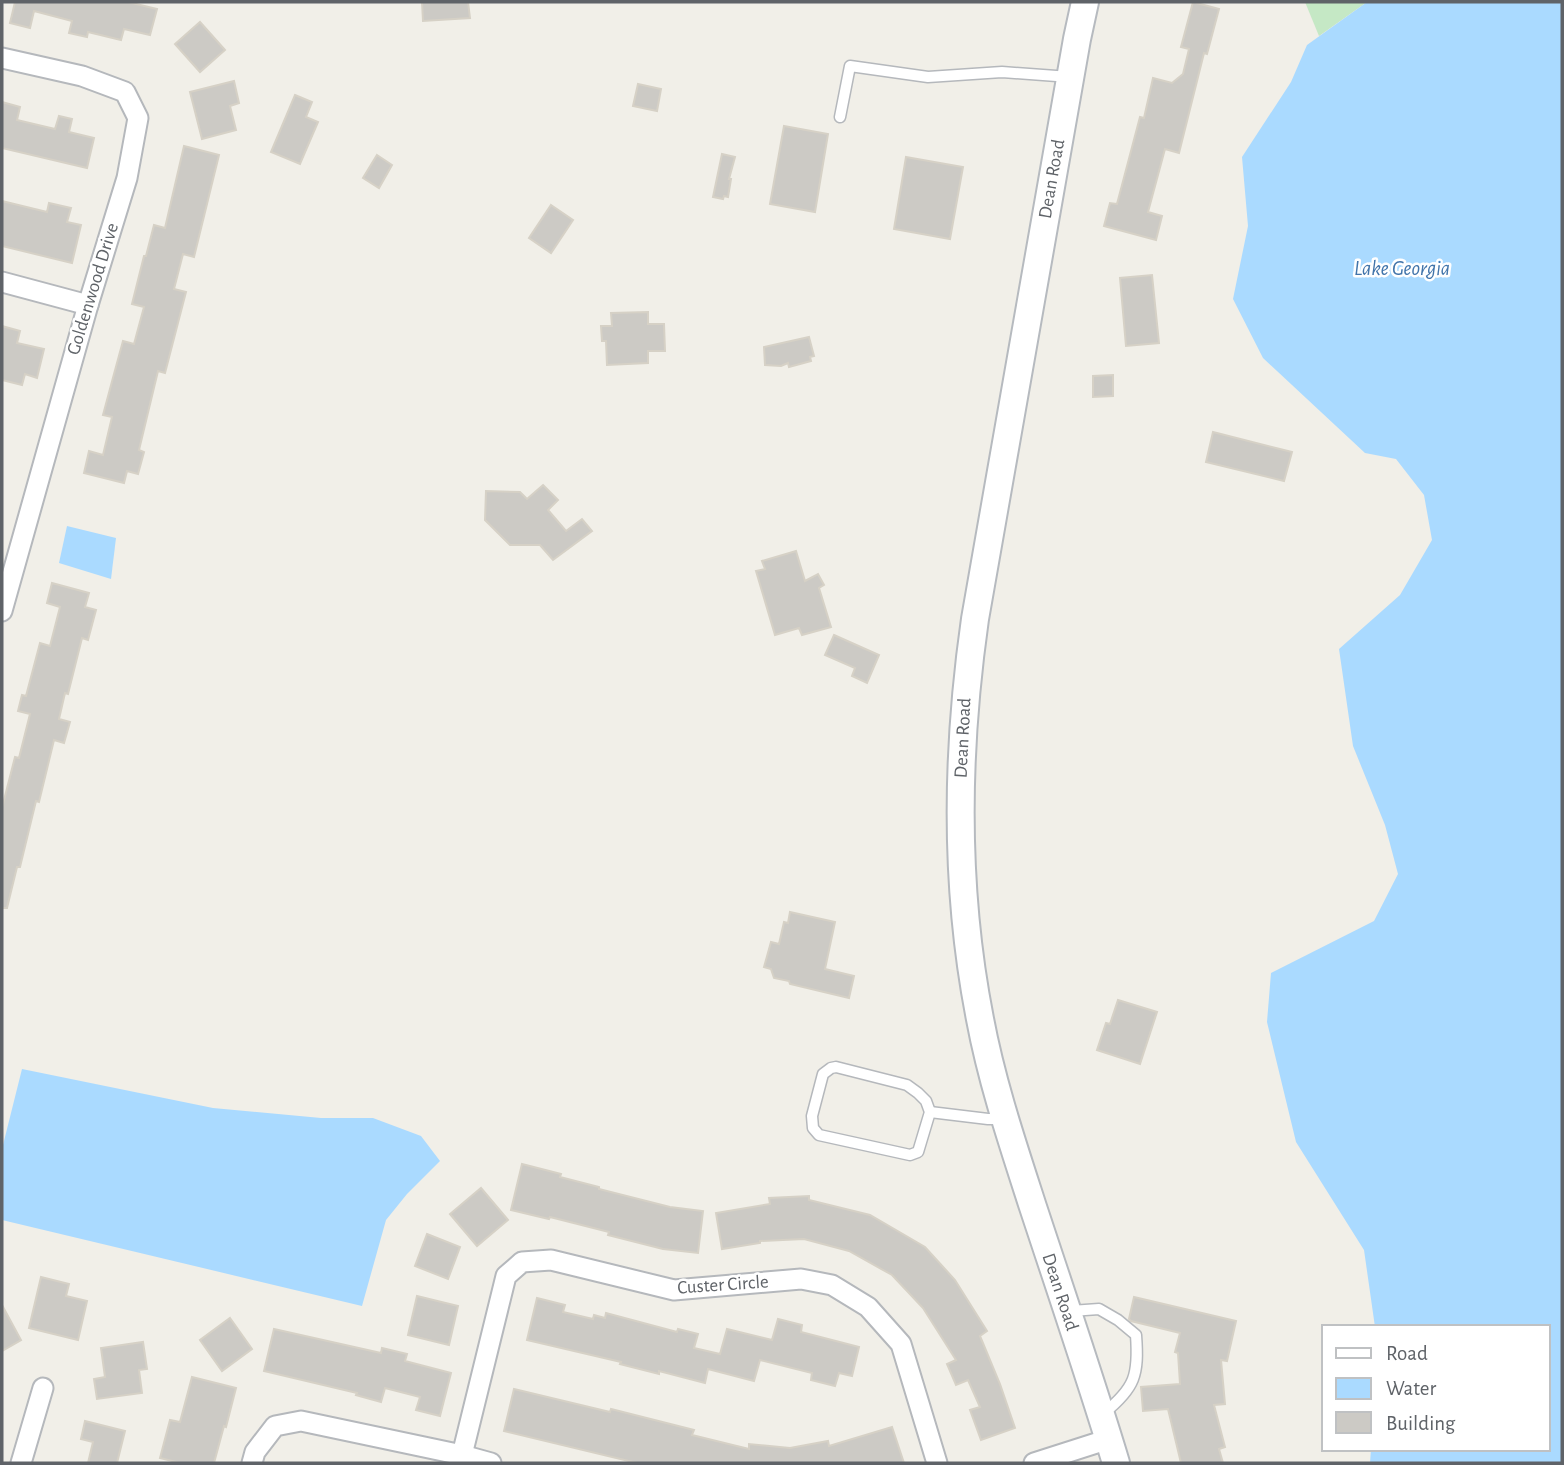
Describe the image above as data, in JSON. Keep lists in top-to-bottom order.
{
  "streets": {
    "main road": ["Dean Road"],
    "street": ["Goldenwood Drive", "Custer Circle"]
  },
  "water": ["Lake Georgia"],
  "legend": ["Road", "Water", "Building"]
}
